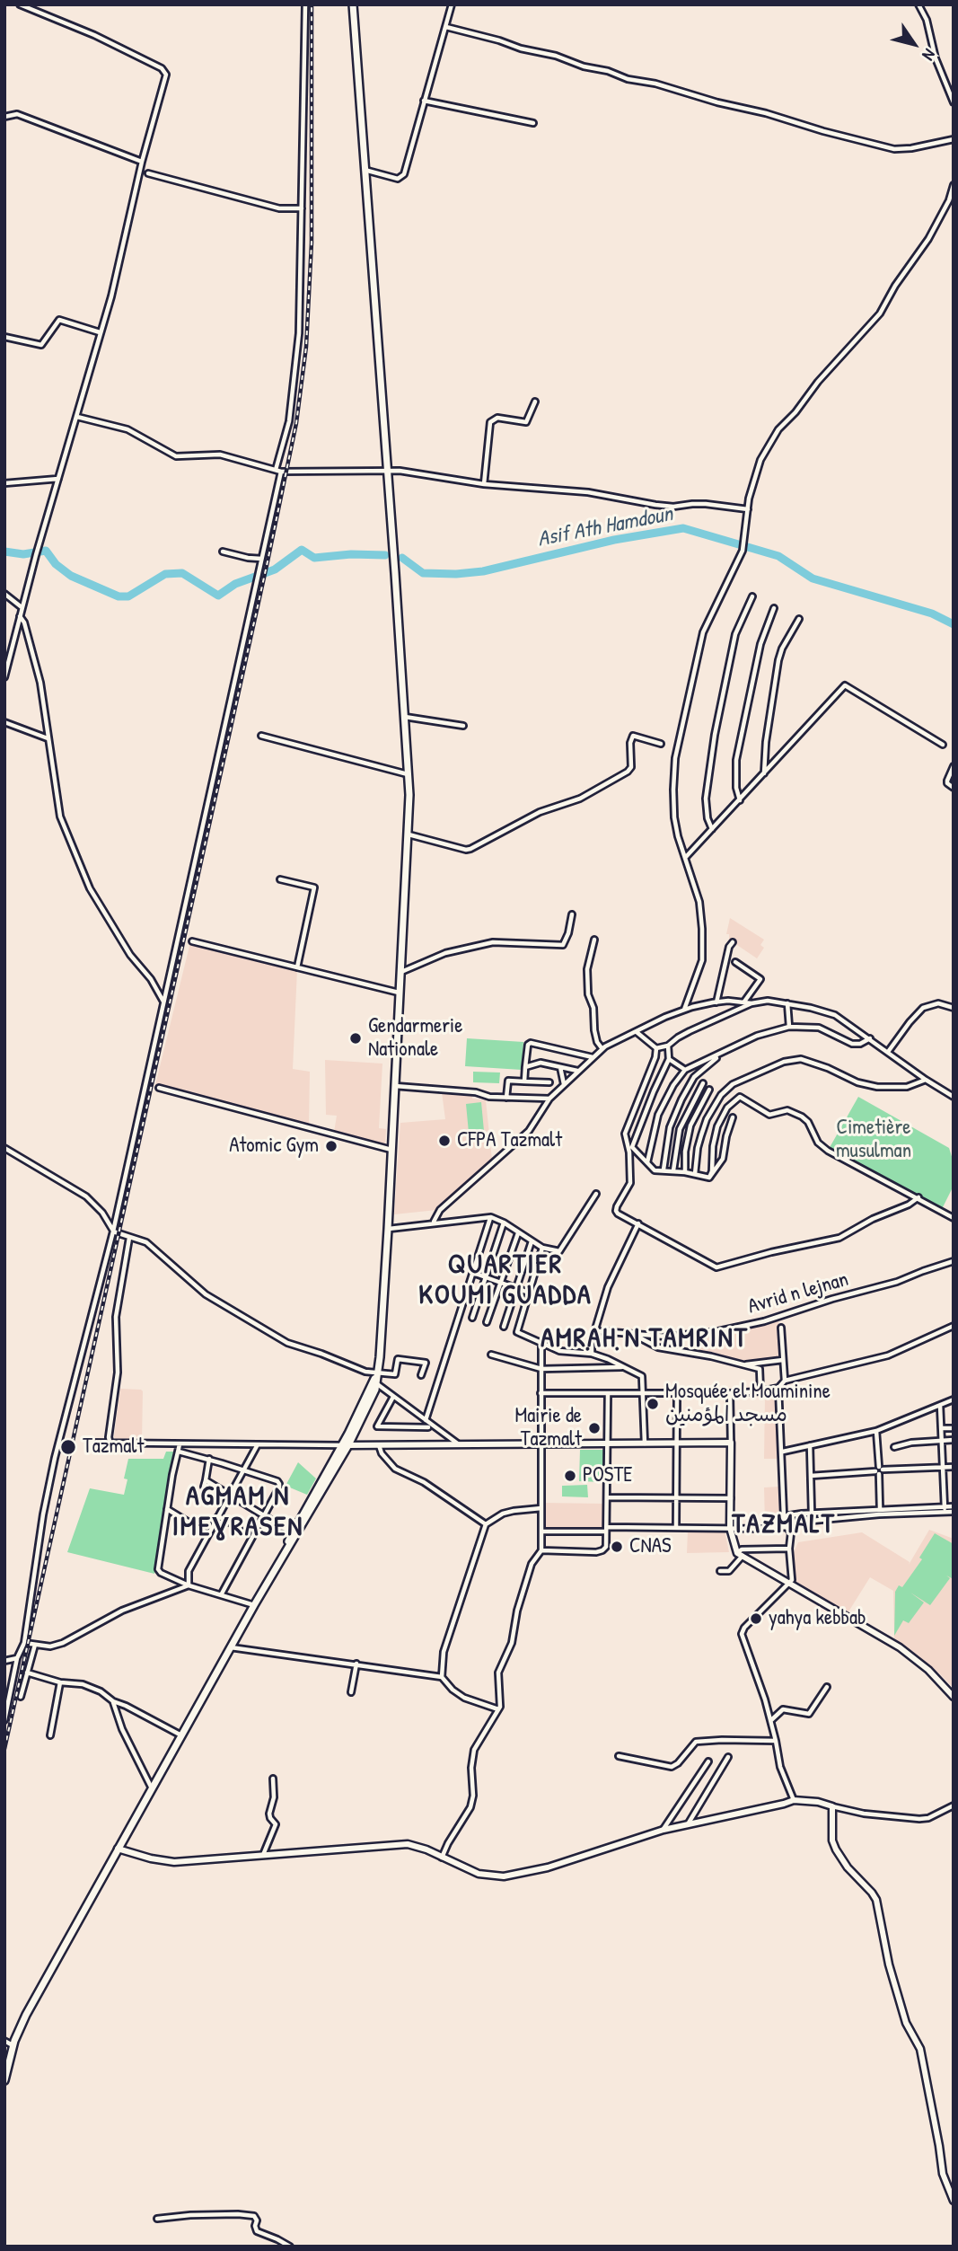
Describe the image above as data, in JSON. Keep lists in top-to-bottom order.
{
  "streets": {
    "street": ["Avrid n lejnan"]
  },
  "districts": [
    "QUARTIER KOUMI GUADDA",
    "AMṚAḤ N TAMRINT",
    "AGMAM N IMEƔRASEN",
    "TAZMALT"
  ],
  "water": ["Asif Ath Hamdoun"],
  "parks": ["Cimetière musulman"],
  "places": [
    "Gendarmerie Nationale",
    "CFPA Tazmalt",
    "Atomic Gym",
    "Mosquée el Mouminine مسجد المؤمنين",
    "Mairie de Tazmalt",
    "Tazmalt",
    "POSTE",
    "CNAS",
    "yahya kebbab"
  ],
  "north": "bottom right"
}
